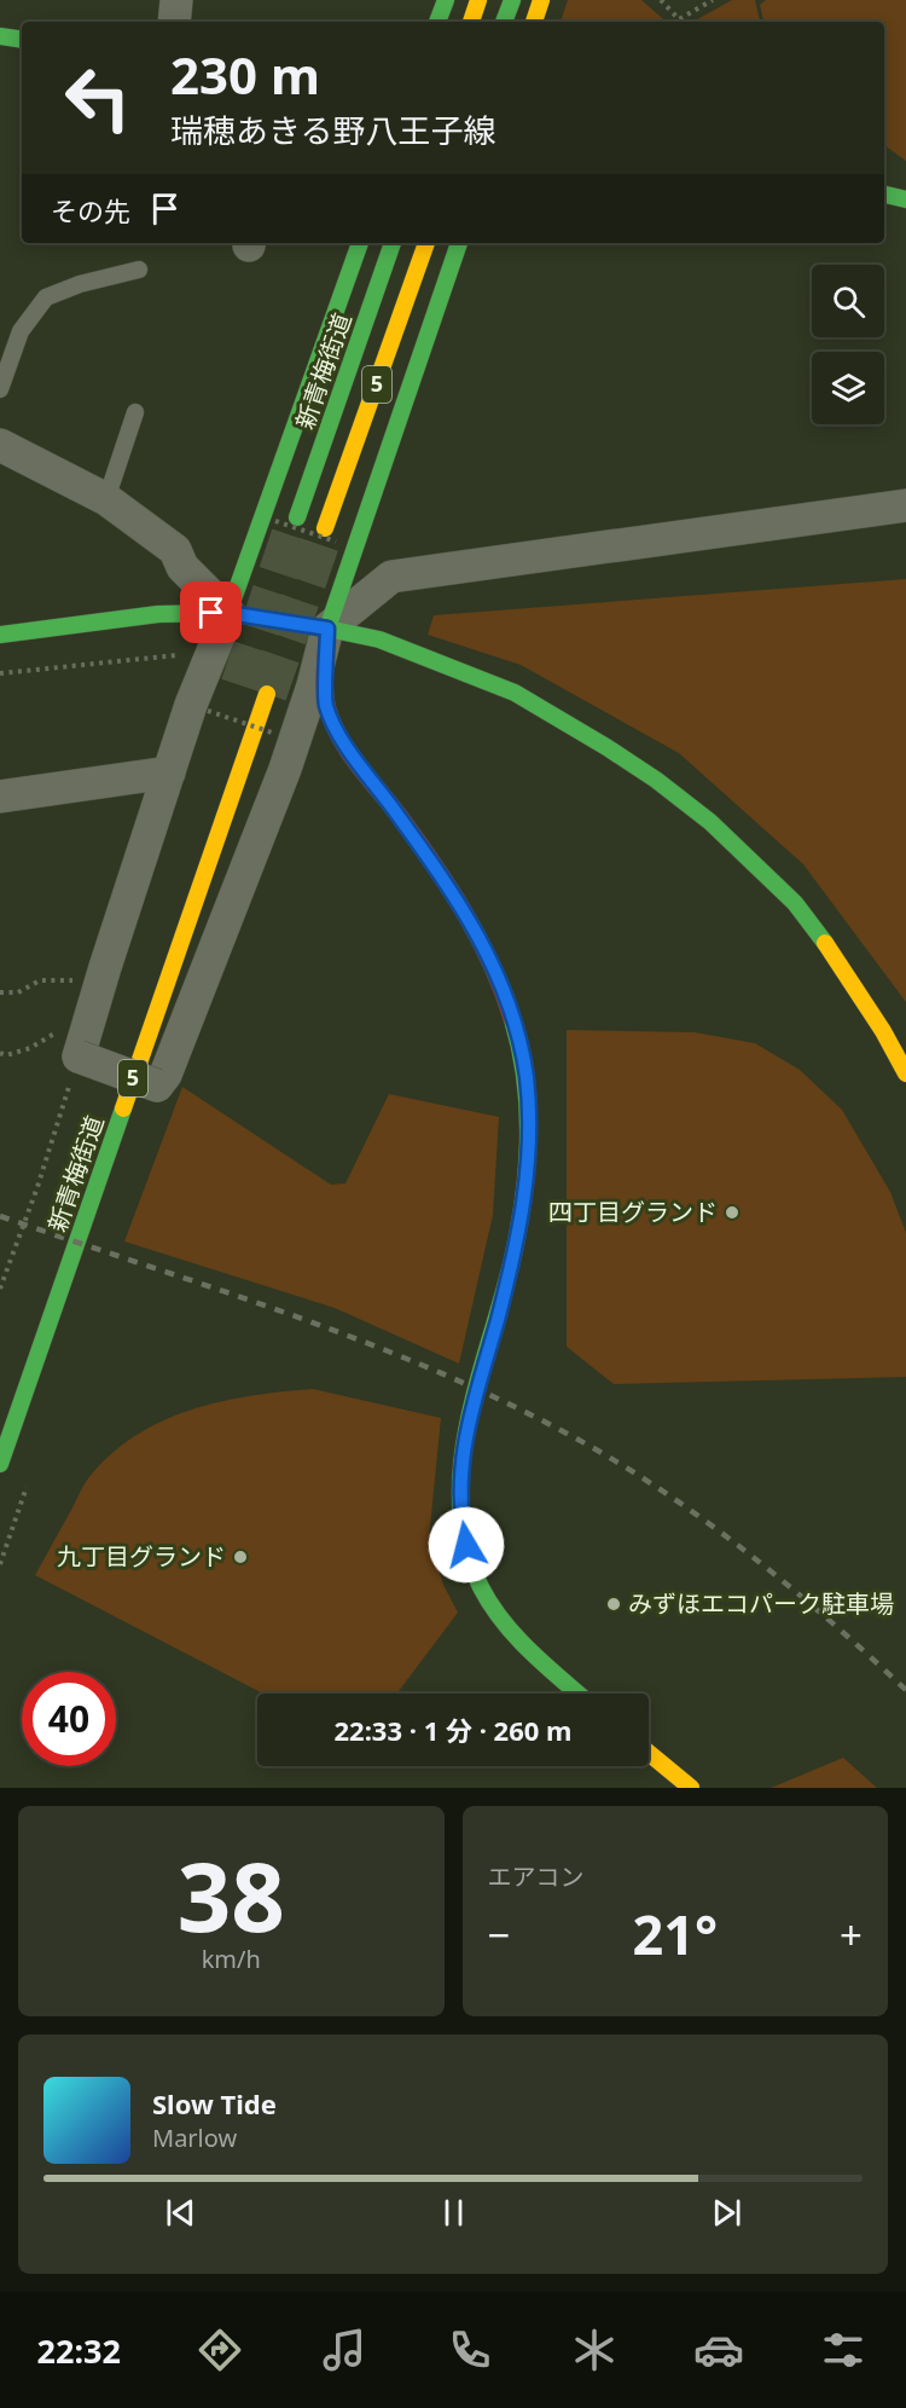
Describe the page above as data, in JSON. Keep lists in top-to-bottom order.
{
  "streets": {
    "main road": ["新青梅街道", "5"]
  },
  "places": ["四丁目グランド", "九丁目グランド", "みずほエコパーク駐車場"],
  "page": {
    "turn": ["230 m", "瑞穂あきる野八王子線"],
    "then": "その先",
    "limit": "40",
    "trip": "22:33 · 1 分 · 260 m",
    "tile": [
      ["38", "km/h"],
      "エアコン"
    ],
    "heat": ["−", "21°", "+"],
    "song": ["Slow Tide", "Marlow"],
    "tabs": "22:32"
  }
}
